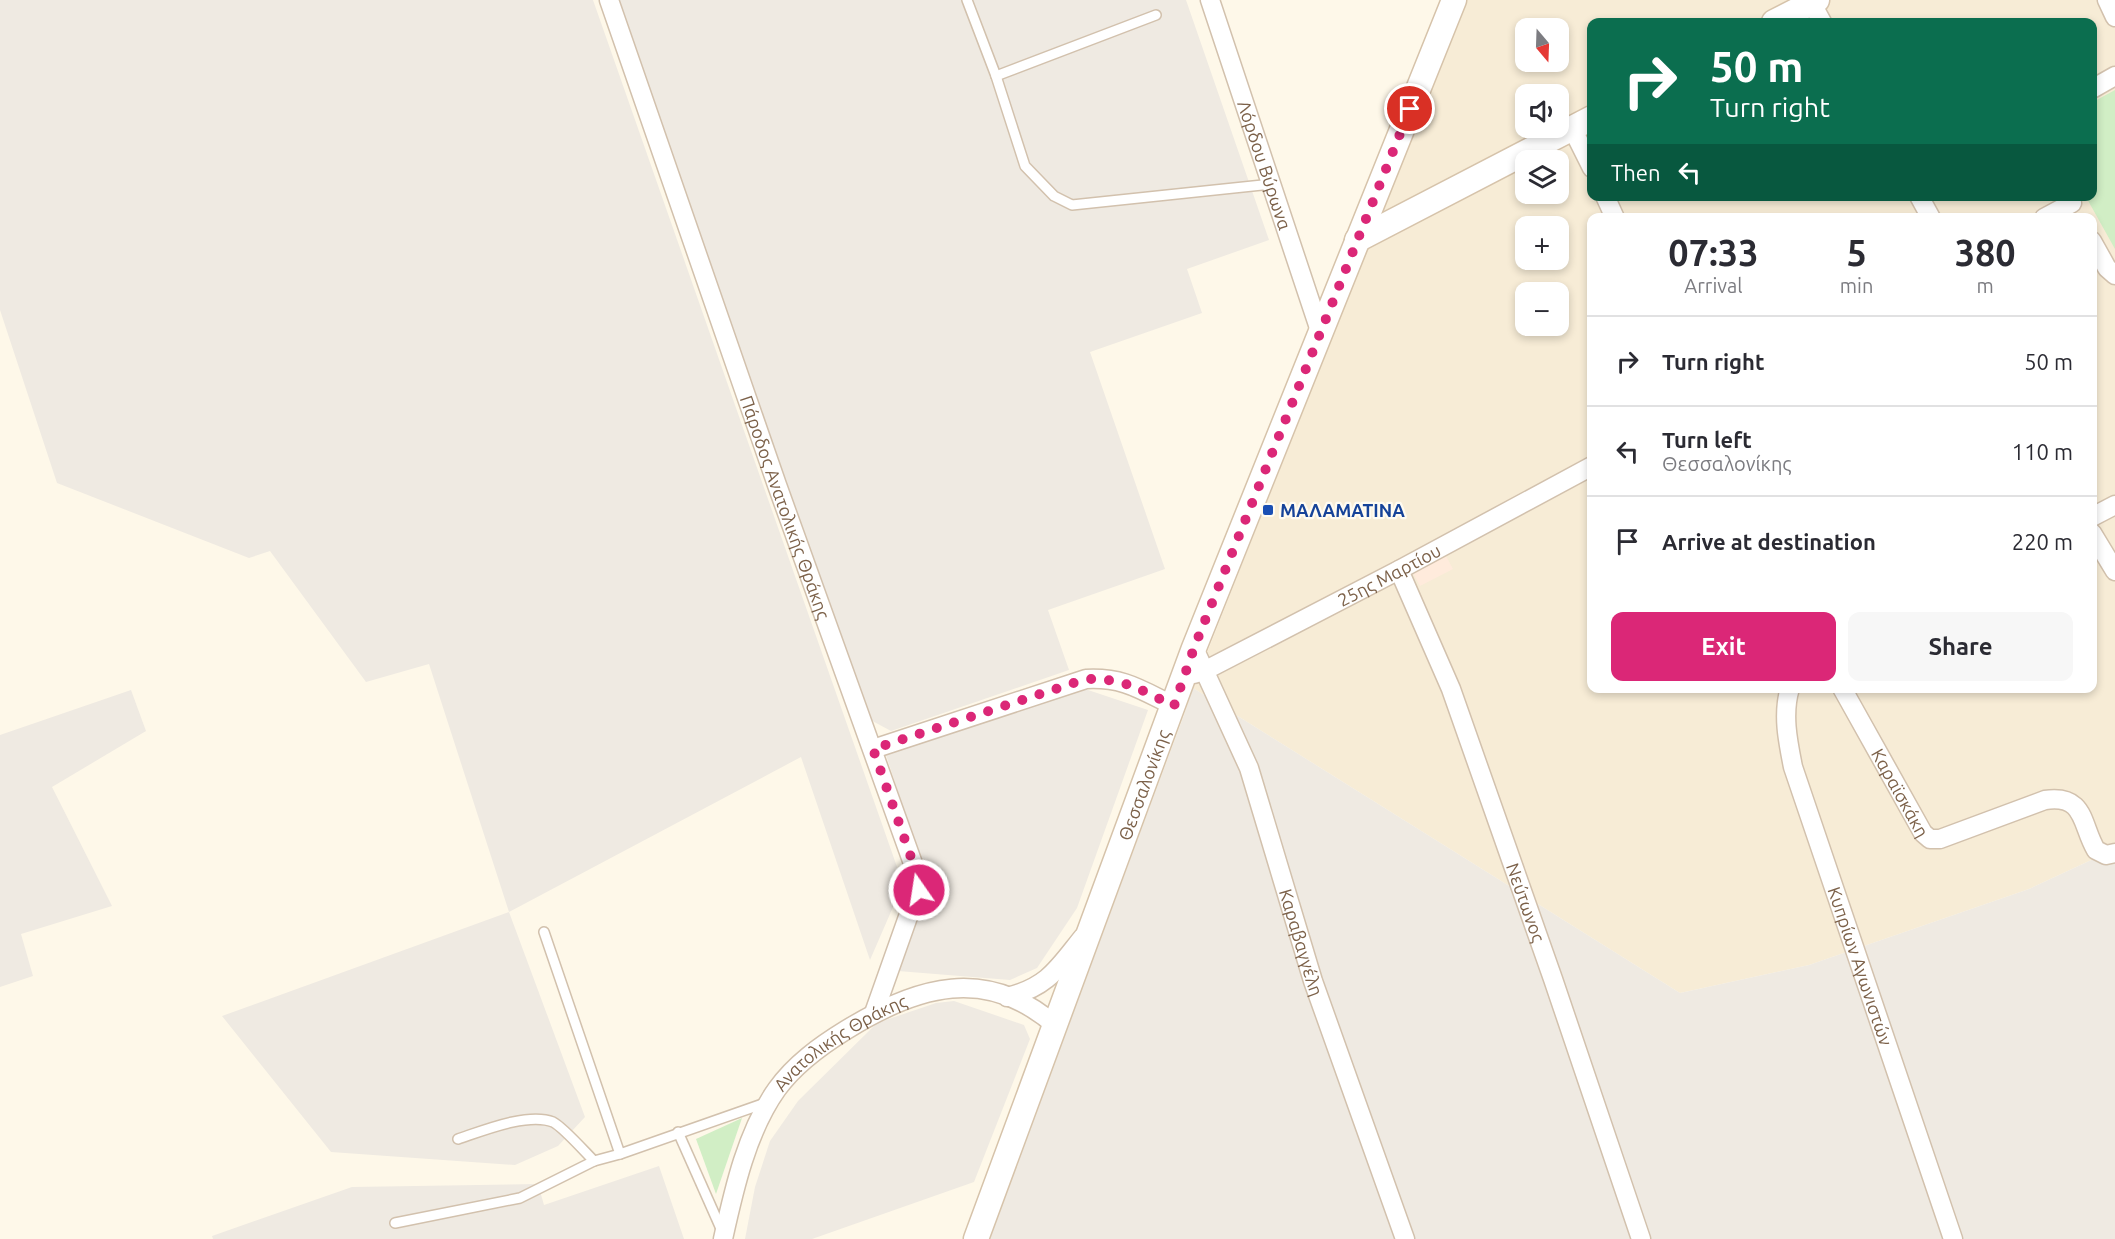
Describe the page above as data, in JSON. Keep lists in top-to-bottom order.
{
  "streets": {
    "main road": ["Θεσσαλονίκης"],
    "street": [
      "Λόρδου Βύρωνα",
      "Πάροδος Ανατολικής Θράκης",
      "25ης Μαρτίου",
      "Καραϊσκάκη",
      "Νεύτωνος",
      "Καραβαγγέλη",
      "Κυπρίων Αγωνιστών",
      "Ανατολικής Θράκης"
    ]
  },
  "crossings": [
    ["Λόρδου Βύρωνα", "Θεσσαλονίκης"],
    ["Πάροδος Ανατολικής Θράκης", "Ανατολικής Θράκης"],
    ["25ης Μαρτίου", "Θεσσαλονίκης"],
    ["25ης Μαρτίου", "Νεύτωνος"],
    ["25ης Μαρτίου", "Καραβαγγέλη"],
    ["Θεσσαλονίκης", "Καραβαγγέλη"],
    ["Θεσσαλονίκης", "Ανατολικής Θράκης"]
  ],
  "places": {
    "transit": ["ΜΑΛΑΜΑΤΙΝΑ"]
  },
  "north": "bottom",
  "page": {
    "map_buttons": ["+", "−"],
    "turn": ["50 m", "Turn right"],
    "then": "Then",
    "eta": [
      "07:33",
      "Arrival",
      "5",
      "min",
      "380",
      "m"
    ],
    "list": [
      {
        "name": "Turn right",
        "value": "50 m"
      },
      {
        "name": "Turn left",
        "note": "Θεσσαλονίκης",
        "value": "110 m"
      },
      {
        "name": "Arrive at destination",
        "value": "220 m"
      }
    ],
    "buttons": ["Exit", "Share"]
  }
}
